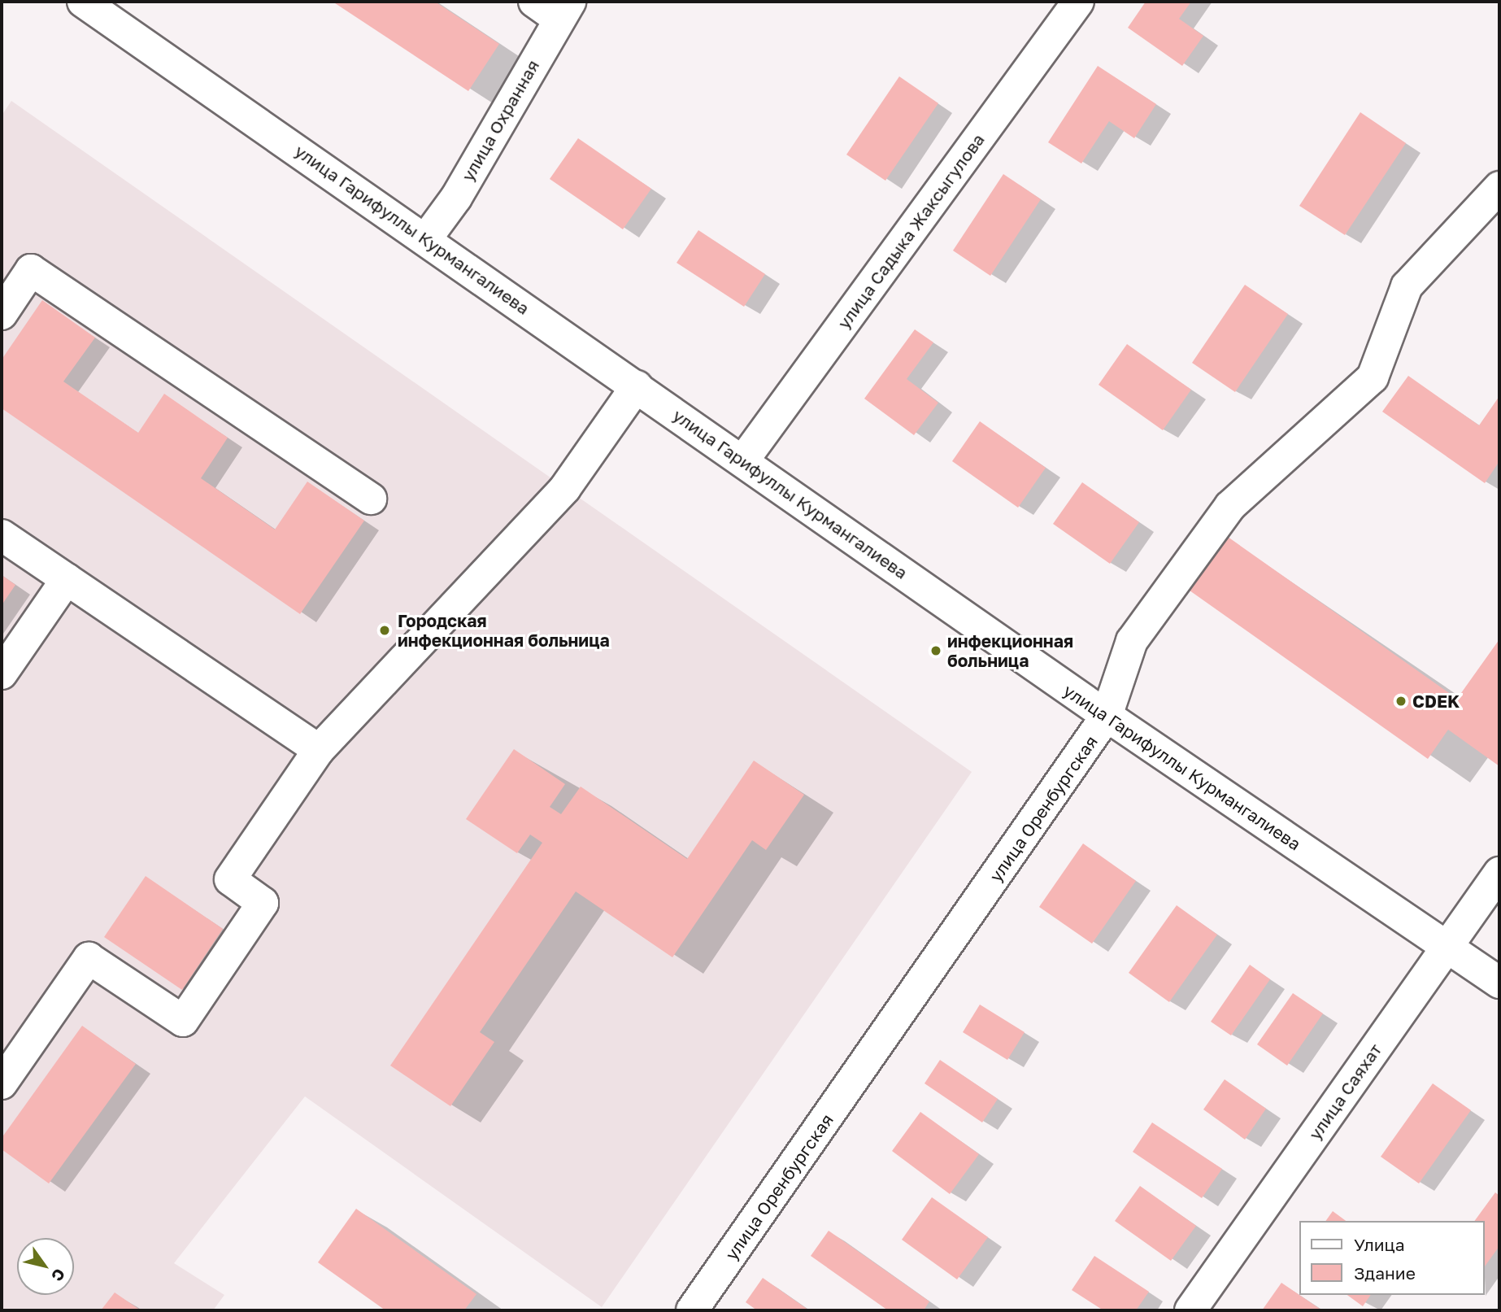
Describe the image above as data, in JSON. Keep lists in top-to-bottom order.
{
  "streets": {
    "street": [
      "улица Охранная",
      "улица Гарифуллы Курмангалиева",
      "улица Садыка Жаксыгулова",
      "улица Оренбургская",
      "улица Саяхат"
    ]
  },
  "crossings": [
    ["улица Охранная", "улица Гарифуллы Курмангалиева"],
    ["улица Гарифуллы Курмангалиева", "улица Садыка Жаксыгулова"],
    ["улица Гарифуллы Курмангалиева", "улица Оренбургская"],
    ["улица Гарифуллы Курмангалиева", "улица Саяхат"]
  ],
  "places": ["Городская инфекционная больница", "инфекционная больница", "CDEK"],
  "legend": ["Улица", "Здание"],
  "north": "bottom right"
}
